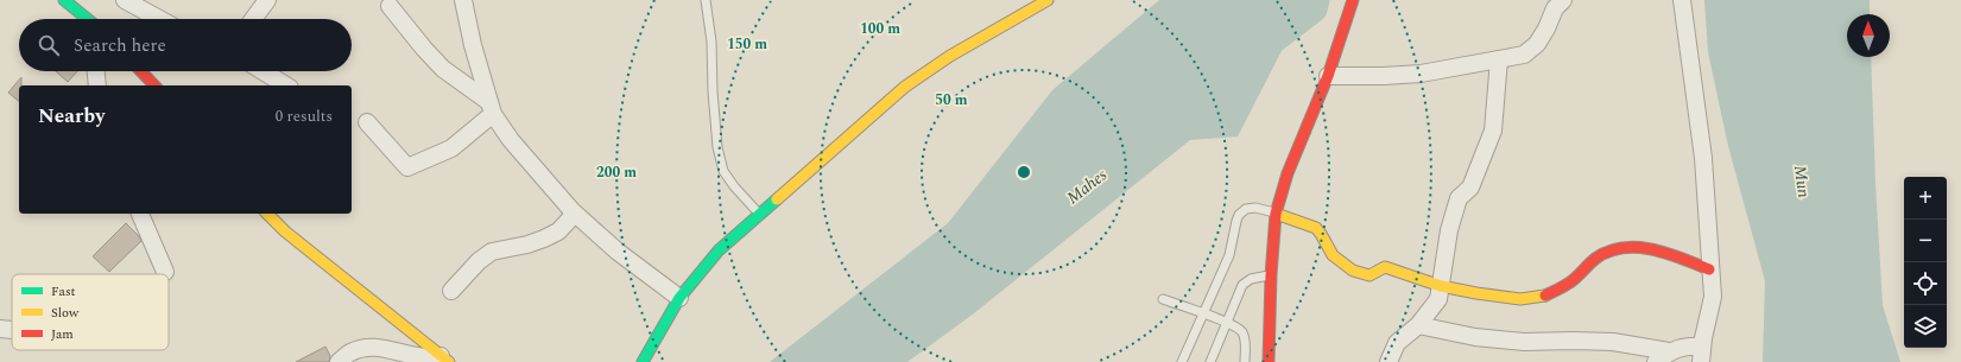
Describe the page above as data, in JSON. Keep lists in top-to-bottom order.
{
  "water": ["Mun", "Mahes"],
  "legend": ["Fast", "Slow", "Jam"],
  "north": "top",
  "page": {
    "search": "Search here",
    "heading": ["Nearby", "0 results"],
    "map_buttons": ["+", "−"]
  },
  "rings": [
    "100 m",
    "150 m",
    "50 m",
    "200 m"
  ]
}
